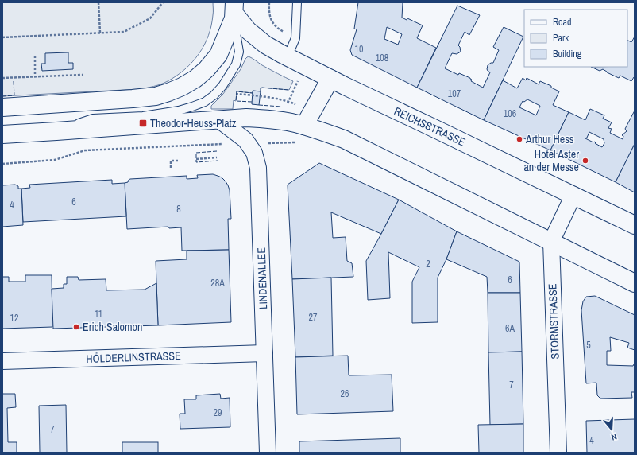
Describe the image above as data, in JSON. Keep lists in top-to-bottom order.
{
  "streets": {
    "main road": ["REICHSSTRASSE"],
    "street": ["LINDENALLEE", "STORMSTRASSE", "HÖLDERLINSTRASSE"]
  },
  "crossings": [
    ["REICHSSTRASSE", "STORMSTRASSE"],
    ["LINDENALLEE", "HÖLDERLINSTRASSE"]
  ],
  "places": {
    "transit": ["Theodor-Heuss-Platz"],
    "other": ["Arthur Hess", "Hotel Aster an der Messe", "Erich Salomon"]
  },
  "house_numbers": [
    "10",
    "108",
    "107",
    "106",
    "6",
    "4",
    "8",
    "2",
    "6",
    "28A",
    "11",
    "27",
    "12",
    "6A",
    "5",
    "7",
    "26",
    "29",
    "7",
    "4"
  ],
  "legend": ["Road", "Park", "Building"],
  "north": "bottom"
}
